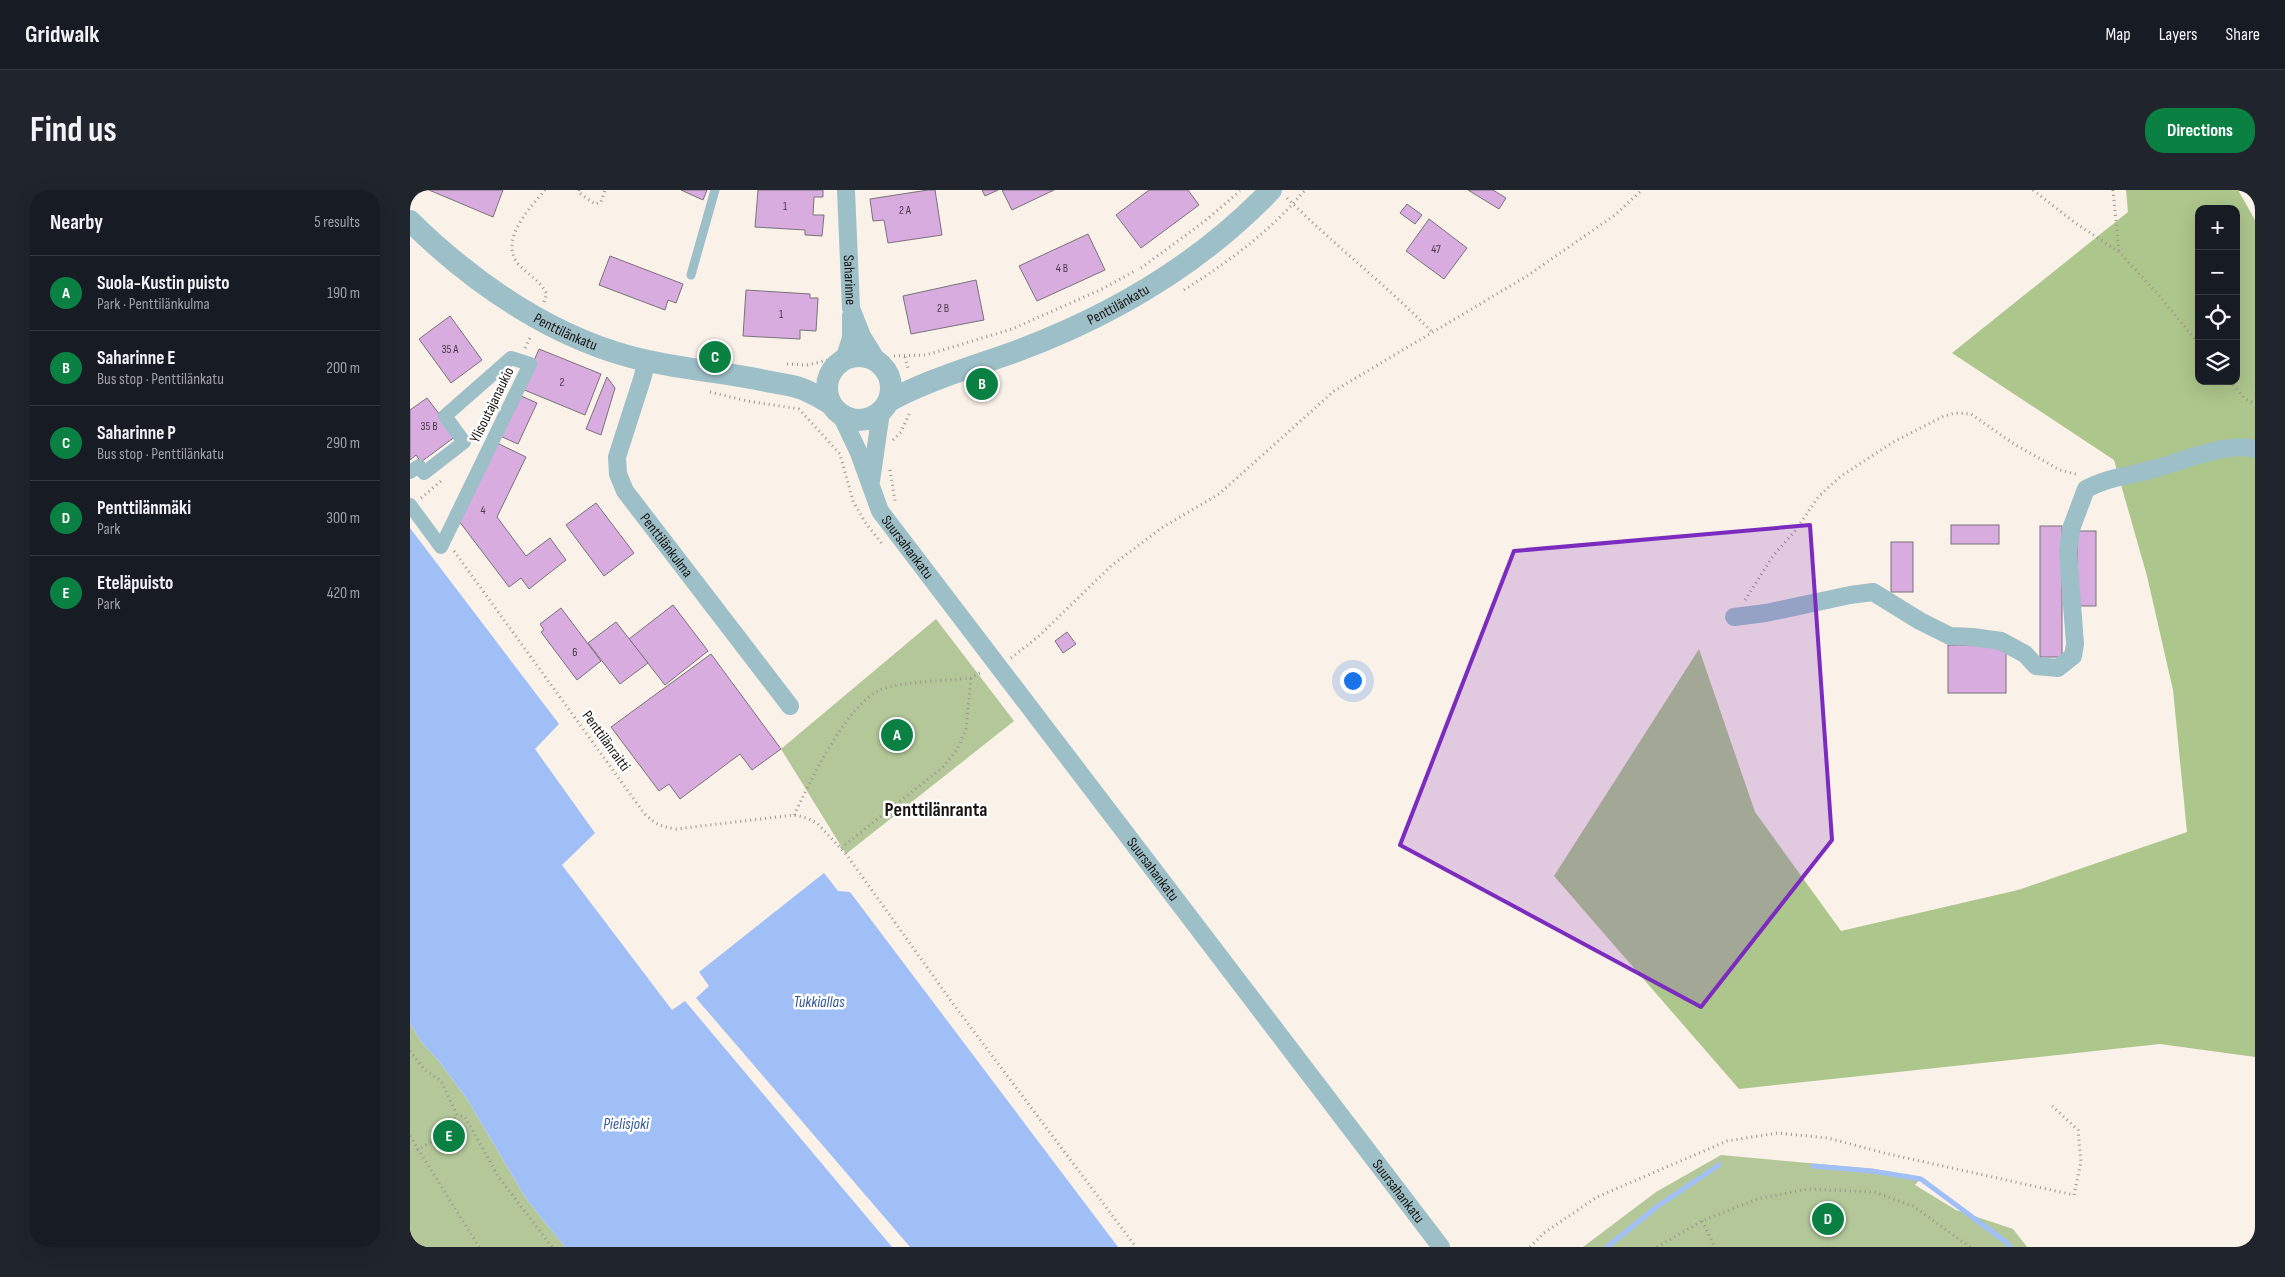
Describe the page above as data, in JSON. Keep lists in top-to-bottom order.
{
  "streets": {
    "street": [
      "Saharinne",
      "Penttilänkatu",
      "Ylisoutajanaukio",
      "Penttilänkulma",
      "Suursahankatu"
    ],
    "path": ["Penttilänraitti"]
  },
  "crossings": [
    ["Saharinne", "Penttilänkatu"],
    ["Saharinne", "Suursahankatu"],
    ["Penttilänkatu", "Penttilänkulma"],
    ["Penttilänkatu", "Suursahankatu"],
    ["Ylisoutajanaukio", "Penttilänraitti"]
  ],
  "districts": ["Penttilänranta"],
  "water": ["Tukkiallas", "Pielisjoki"],
  "house_numbers": [
    "1",
    "2 A",
    "47",
    "4 B",
    "2 B",
    "1",
    "35 A",
    "2",
    "35 B",
    "4",
    "6"
  ],
  "page": {
    "header": "Gridwalk",
    "nav": ["Map", "Layers", "Share"],
    "buttons": "Directions",
    "title": "Find us",
    "heading": ["Nearby", "5 results"],
    "map_buttons": ["+", "−"],
    "list": [
      {
        "mark": "A",
        "name": "Suola-Kustin puisto",
        "note": "Park · Penttilänkulma",
        "value": "190 m"
      },
      {
        "mark": "B",
        "name": "Saharinne E",
        "note": "Bus stop · Penttilänkatu",
        "value": "200 m"
      },
      {
        "mark": "C",
        "name": "Saharinne P",
        "note": "Bus stop · Penttilänkatu",
        "value": "290 m"
      },
      {
        "mark": "D",
        "name": "Penttilänmäki",
        "note": "Park",
        "value": "300 m"
      },
      {
        "mark": "E",
        "name": "Eteläpuisto",
        "note": "Park",
        "value": "420 m"
      }
    ],
    "pins": [
      "C",
      "B",
      "A",
      "E",
      "D"
    ]
  }
}
